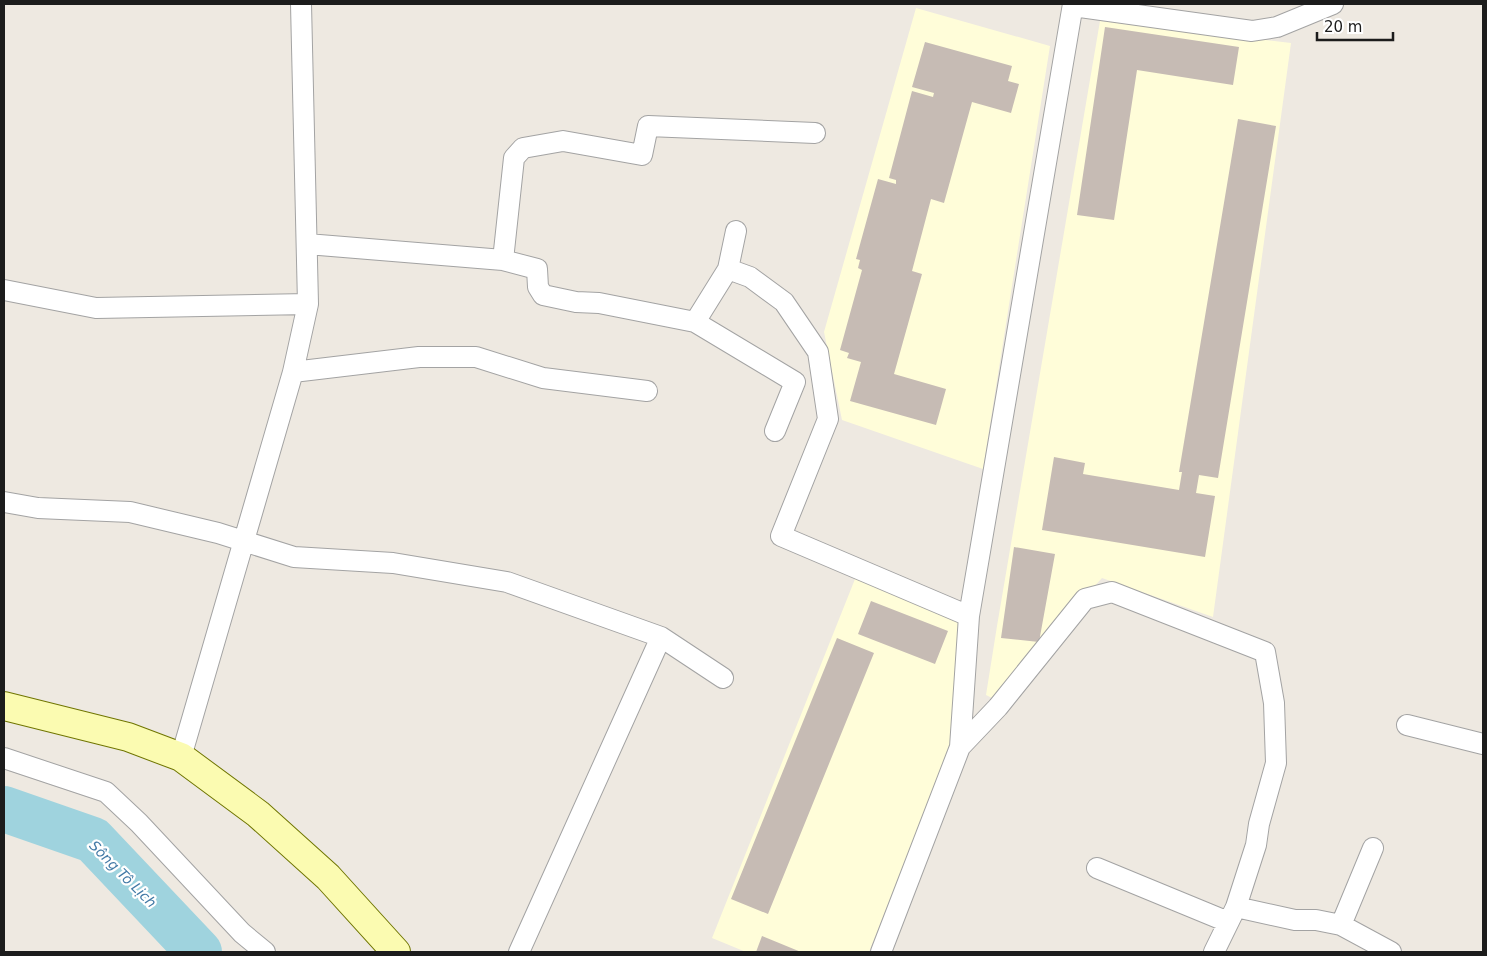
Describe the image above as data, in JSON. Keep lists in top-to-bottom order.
{
  "water": ["Sông Tô Lịch"],
  "scale_bar": "20 m"
}
